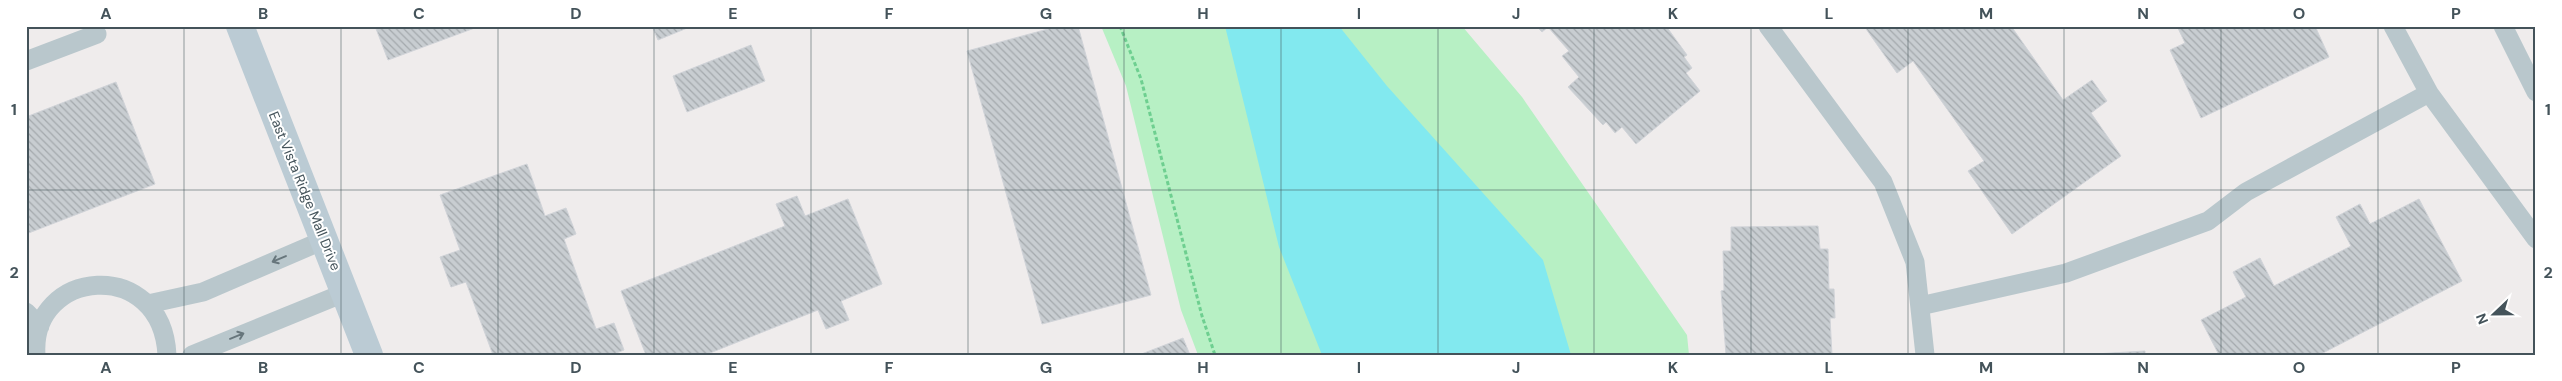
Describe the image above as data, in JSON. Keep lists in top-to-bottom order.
{
  "streets": {
    "main road": ["East Vista Ridge Mall Drive"]
  },
  "north": "left",
  "grid": {
    "columns": [
      "A",
      "B",
      "C",
      "D",
      "E",
      "F",
      "G",
      "H",
      "I",
      "J",
      "K",
      "L",
      "M",
      "N",
      "O",
      "P"
    ],
    "rows": ["1", "2"]
  }
}
